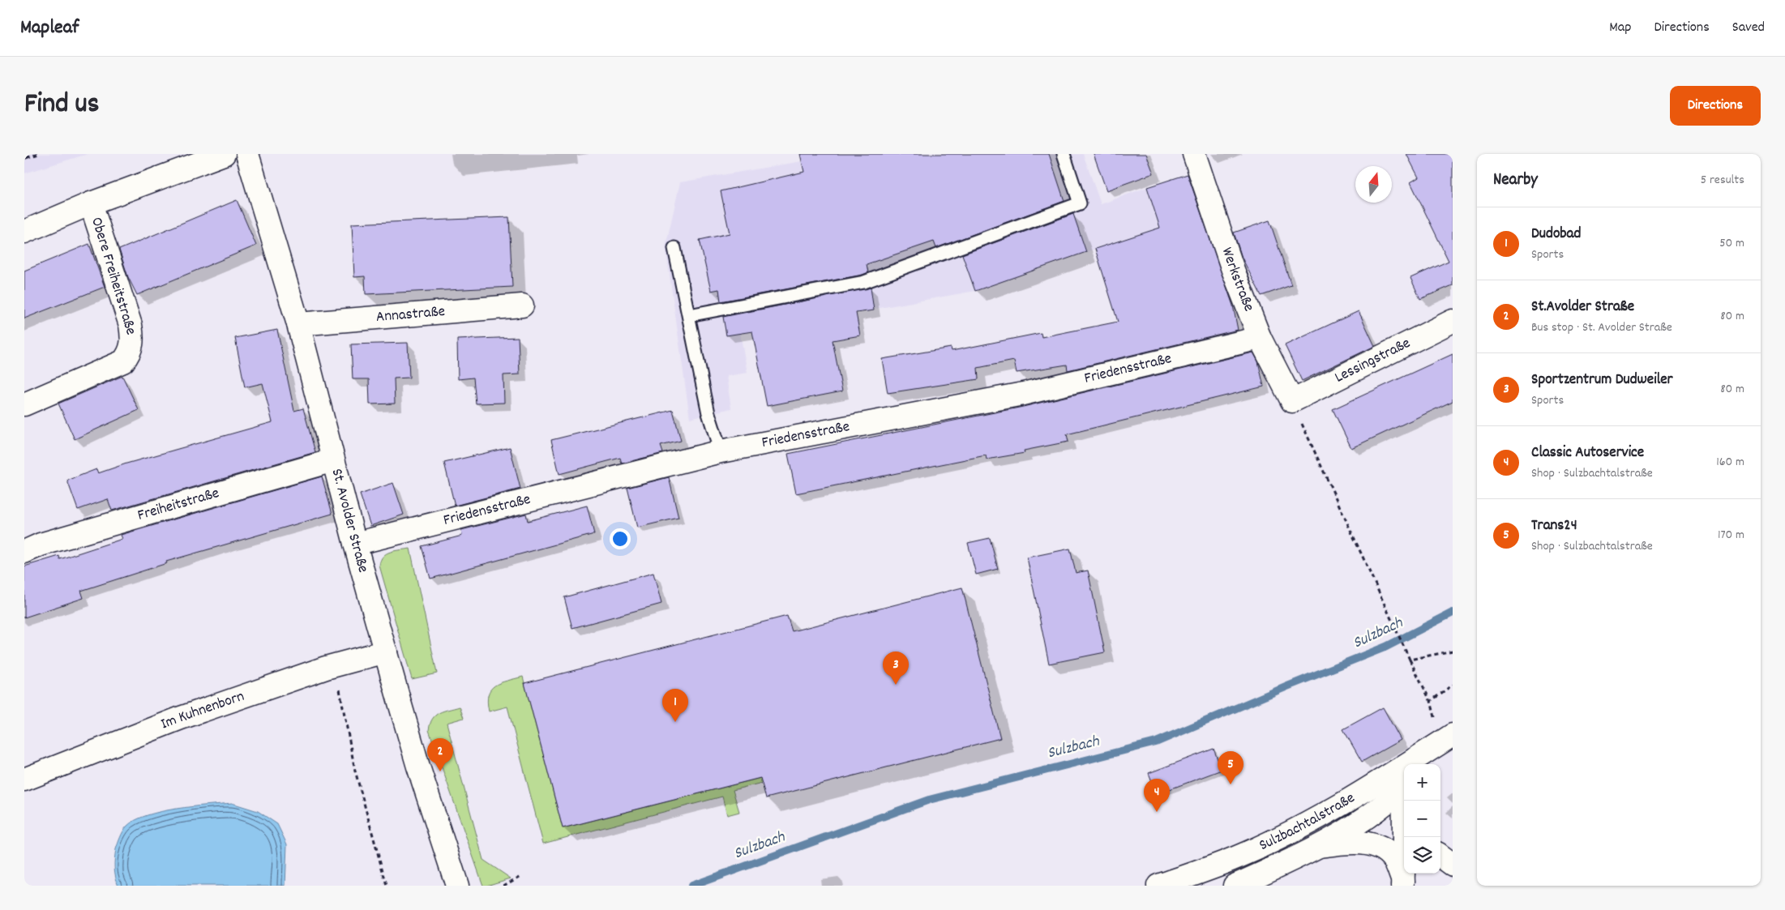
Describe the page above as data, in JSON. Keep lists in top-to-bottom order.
{
  "streets": {
    "street": [
      "Obere Freiheitstraße",
      "Werkstraße",
      "Annastraße",
      "Lessingstraße",
      "Friedensstraße",
      "Freiheitstraße",
      "St. Avolder Straße",
      "Im Kuhnenborn",
      "Sulzbachtalstraße"
    ]
  },
  "crossings": [
    ["Werkstraße", "Lessingstraße"],
    ["Werkstraße", "Friedensstraße"],
    ["Annastraße", "St. Avolder Straße"],
    ["Friedensstraße", "St. Avolder Straße"],
    ["Freiheitstraße", "St. Avolder Straße"],
    ["St. Avolder Straße", "Im Kuhnenborn"]
  ],
  "water": ["Sulzbach"],
  "north": "top",
  "page": {
    "header": "Mapleaf",
    "nav": ["Map", "Directions", "Saved"],
    "title": "Find us",
    "buttons": "Directions",
    "heading": ["Nearby", "5 results"],
    "list": [
      {
        "mark": "1",
        "name": "Dudobad",
        "note": "Sports",
        "value": "50 m"
      },
      {
        "mark": "2",
        "name": "St.Avolder Straße",
        "note": "Bus stop · St. Avolder Straße",
        "value": "80 m"
      },
      {
        "mark": "3",
        "name": "Sportzentrum Dudweiler",
        "note": "Sports",
        "value": "80 m"
      },
      {
        "mark": "4",
        "name": "Classic Autoservice",
        "note": "Shop · Sulzbachtalstraße",
        "value": "160 m"
      },
      {
        "mark": "5",
        "name": "Trans24",
        "note": "Shop · Sulzbachtalstraße",
        "value": "170 m"
      }
    ],
    "pins": [
      "3",
      "1",
      "2",
      "5",
      "4"
    ],
    "map_buttons": ["+", "−"]
  }
}
